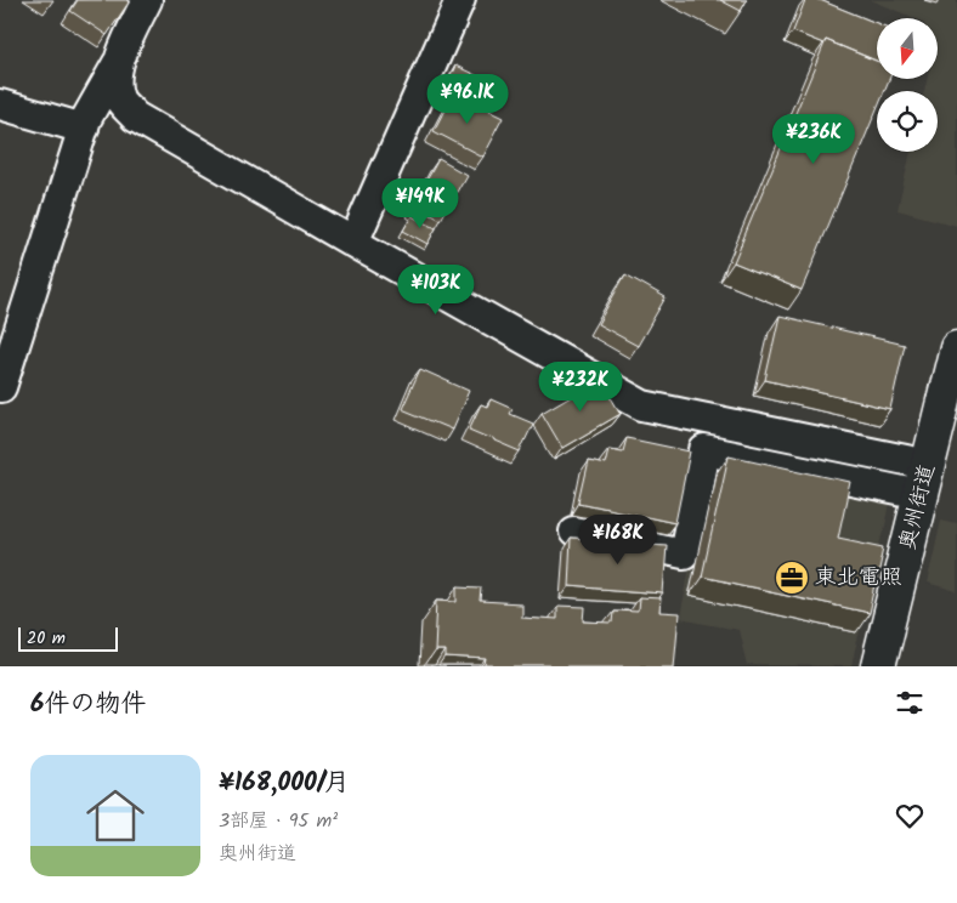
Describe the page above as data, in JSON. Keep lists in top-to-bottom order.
{
  "streets": {
    "main road": ["奥州街道"]
  },
  "places": {
    "office": ["東北電照"]
  },
  "scale_bar": "20 m",
  "north": "bottom",
  "page": {
    "price": [
      "¥96.1K",
      "¥236K",
      "¥149K",
      "¥103K",
      "¥232K",
      "¥168K"
    ],
    "scale": "20 m",
    "heading": "6件の物件",
    "list": [
      {
        "name": "¥168,000/月",
        "note": "3部屋 · 95 m² · 奥州街道"
      }
    ]
  }
}
